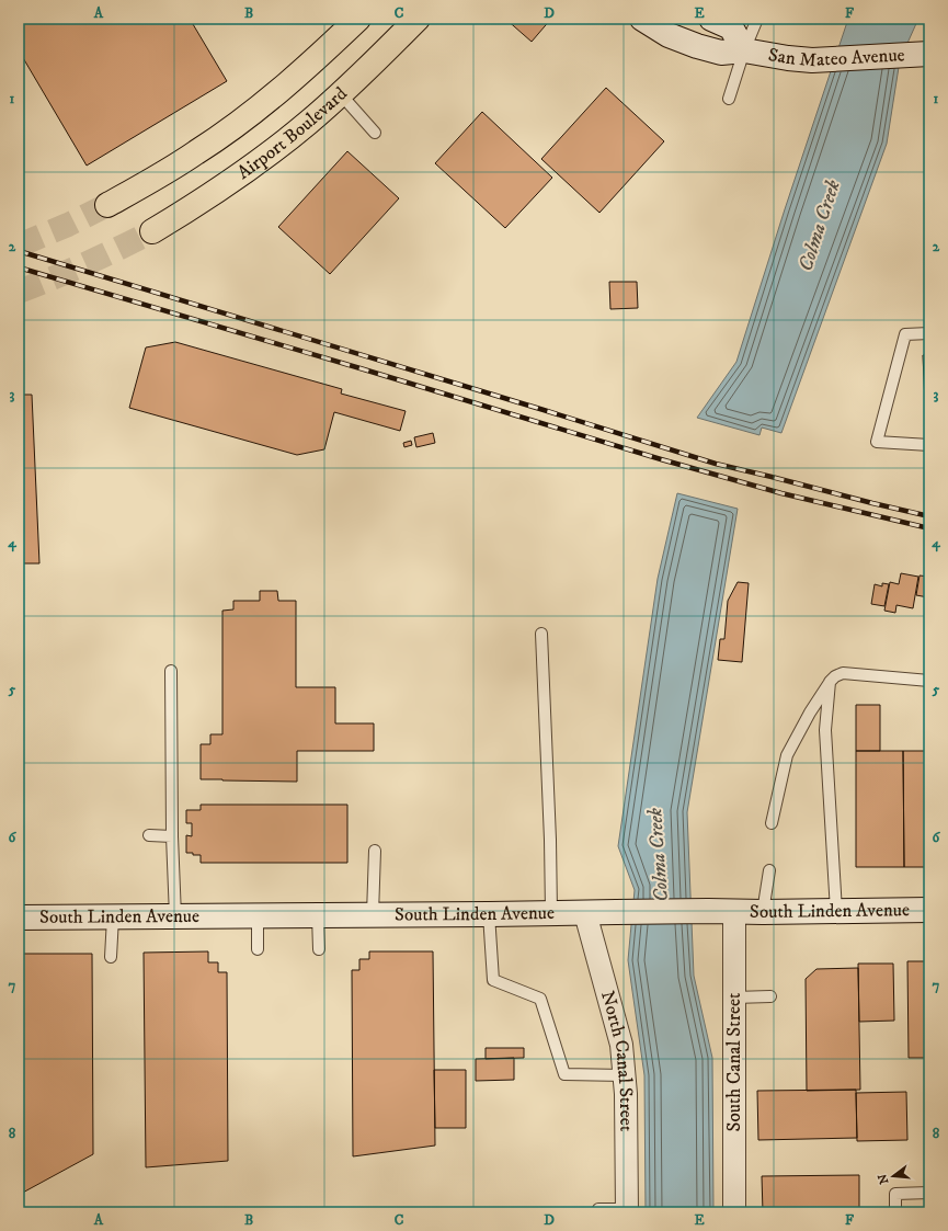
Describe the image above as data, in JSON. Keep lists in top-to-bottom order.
{
  "streets": {
    "main road": ["Airport Boulevard"],
    "street": [
      "San Mateo Avenue",
      "South Linden Avenue",
      "North Canal Street",
      "South Canal Street"
    ]
  },
  "crossings": [
    ["South Linden Avenue", "North Canal Street"],
    ["South Linden Avenue", "South Canal Street"]
  ],
  "water": ["Colma Creek"],
  "north": "left",
  "grid": {
    "columns": [
      "A",
      "B",
      "C",
      "D",
      "E",
      "F"
    ],
    "rows": [
      "1",
      "2",
      "3",
      "4",
      "5",
      "6",
      "7",
      "8"
    ]
  }
}
